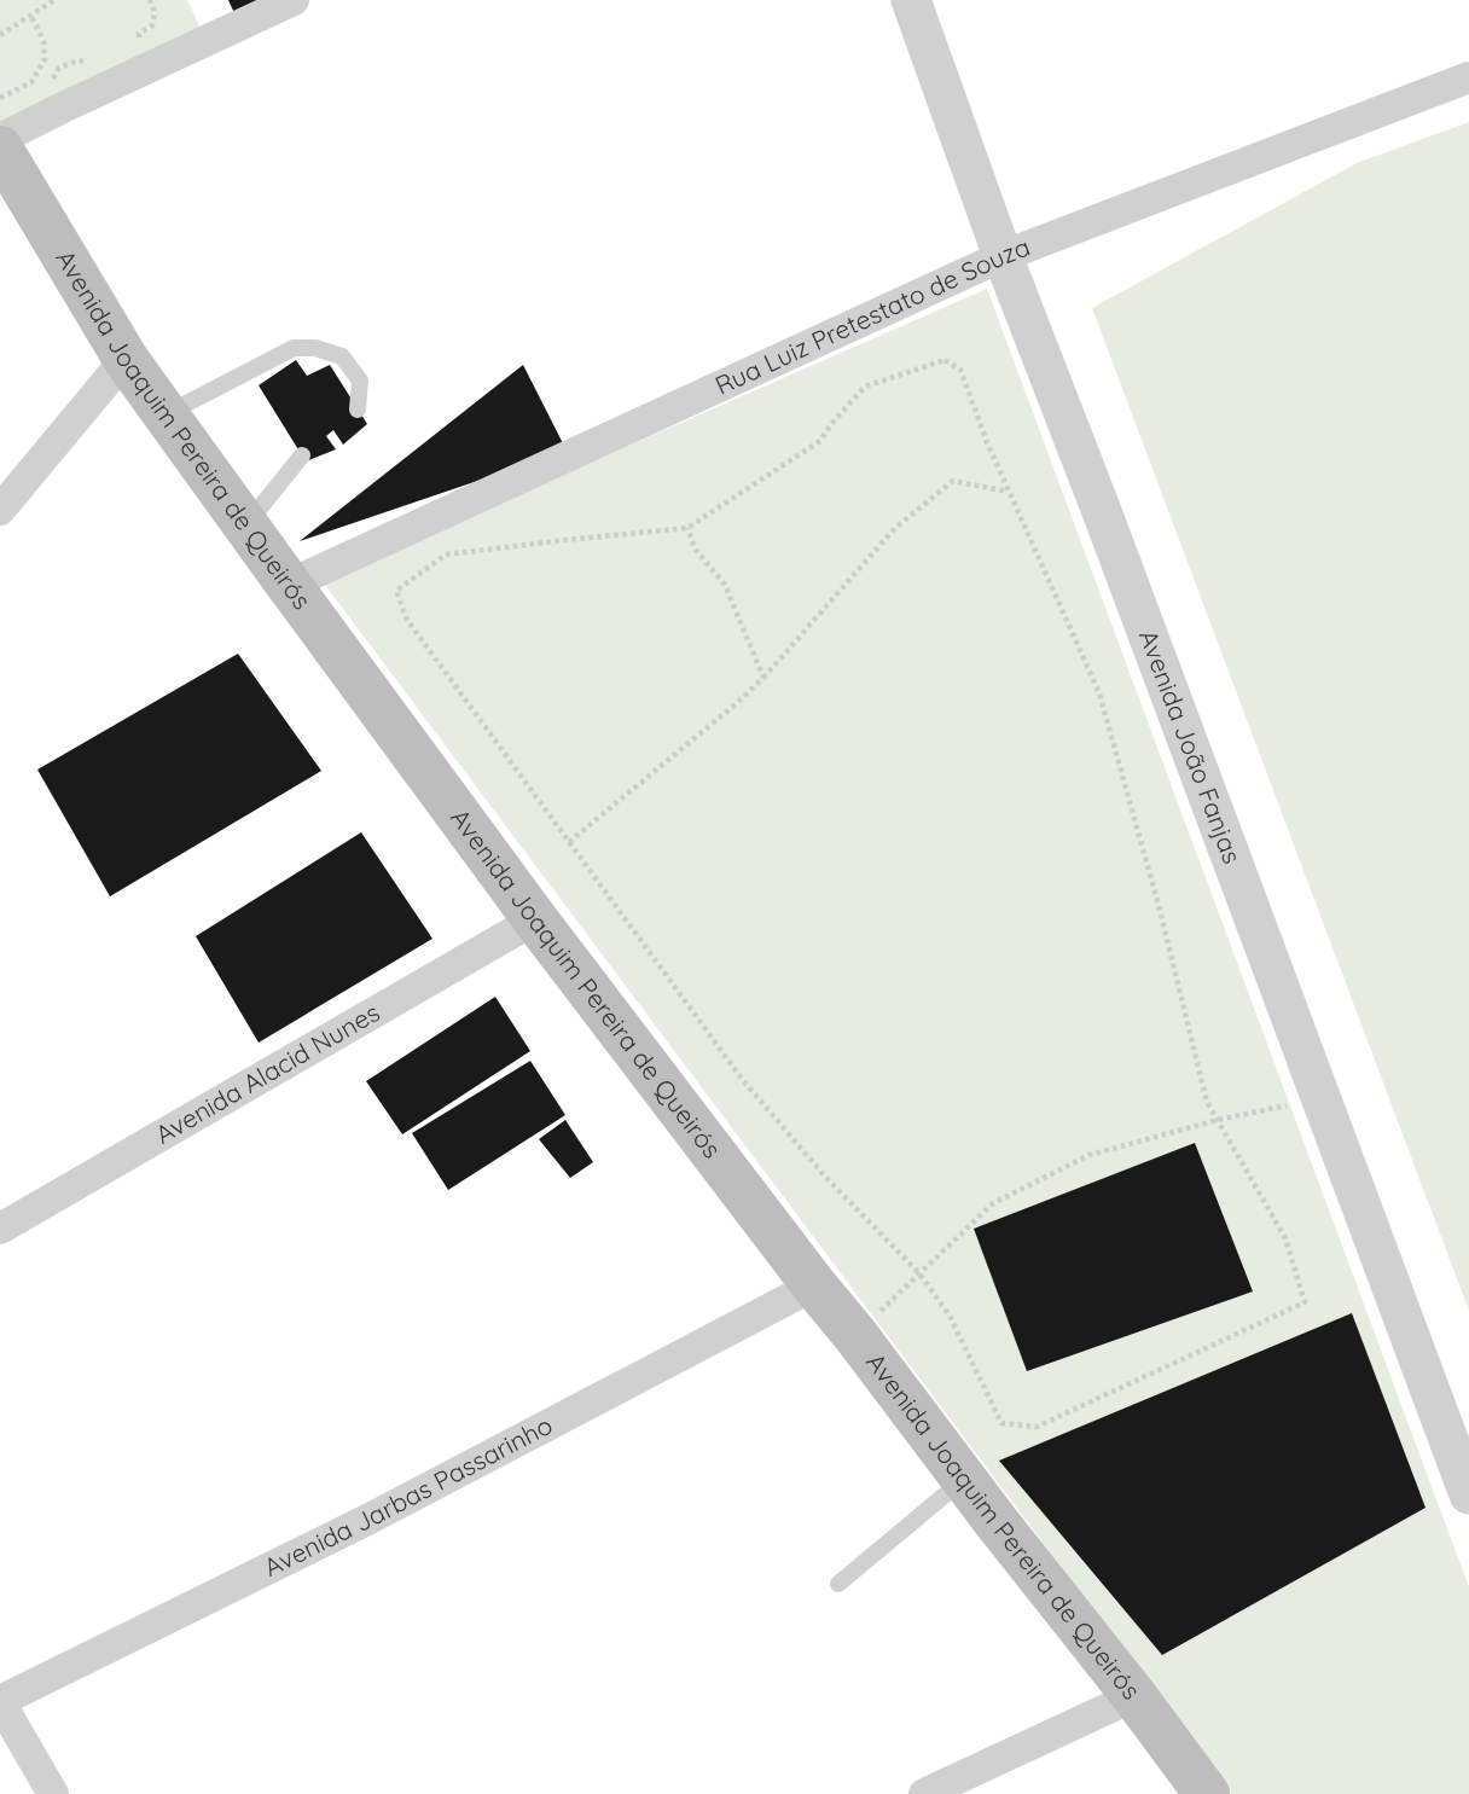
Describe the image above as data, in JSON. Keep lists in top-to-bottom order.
{
  "streets": {
    "main road": ["Avenida Joaquim Pereira de Queirós"],
    "street": [
      "Rua Luiz Pretestato de Souza",
      "Avenida João Fanjas",
      "Avenida Alacid Nunes",
      "Avenida Jarbas Passarinho"
    ]
  },
  "crossings": [
    ["Rua Luiz Pretestato de Souza", "Avenida Joaquim Pereira de Queirós"],
    ["Rua Luiz Pretestato de Souza", "Avenida João Fanjas"],
    ["Avenida Joaquim Pereira de Queirós", "Avenida Alacid Nunes"],
    ["Avenida Joaquim Pereira de Queirós", "Avenida Jarbas Passarinho"]
  ]
}
